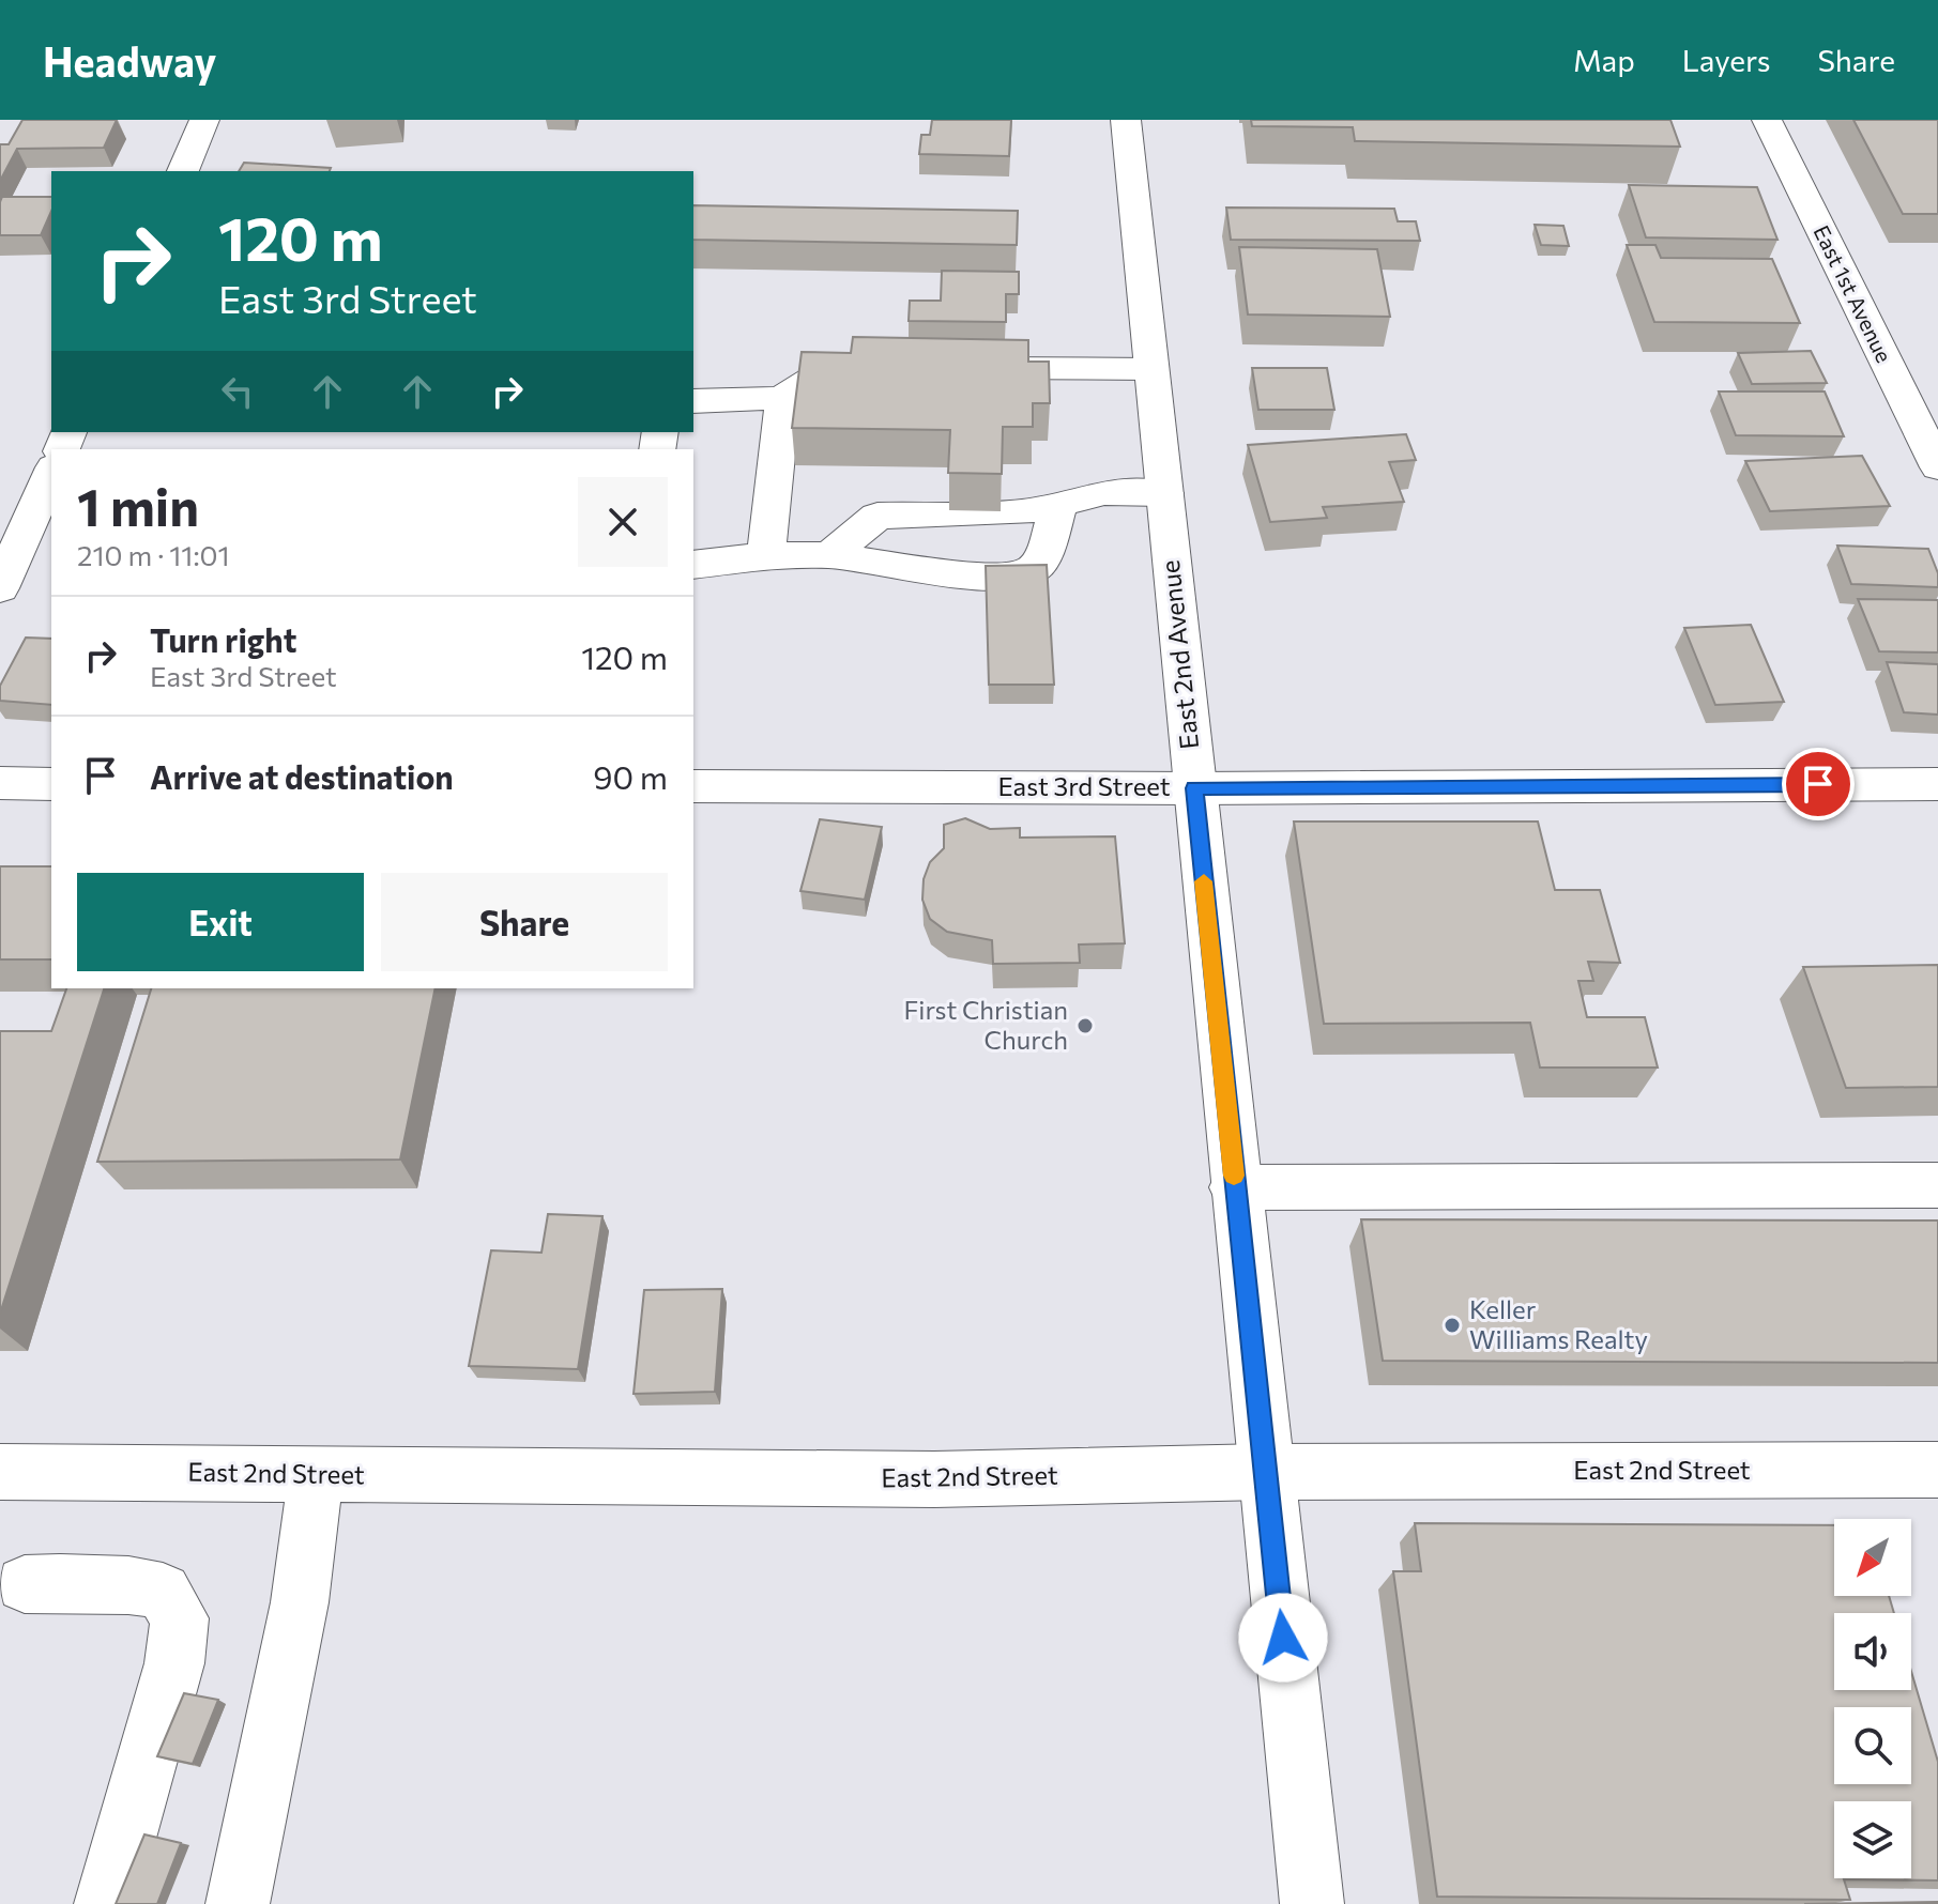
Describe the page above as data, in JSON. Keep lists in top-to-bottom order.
{
  "streets": {
    "street": [
      "East 1st Avenue",
      "East 2nd Avenue",
      "East 3rd Street",
      "East 2nd Street"
    ]
  },
  "crossings": [
    ["East 2nd Avenue", "East 3rd Street"],
    ["East 2nd Avenue", "East 2nd Street"]
  ],
  "places": ["First Christian Church", "Keller Williams Realty"],
  "north": "bottom left",
  "page": {
    "header": "Headway",
    "nav": ["Map", "Layers", "Share"],
    "turn": ["120 m", "East 3rd Street"],
    "heading": ["1 min", "210 m · 11:01"],
    "list": [
      {
        "name": "Turn right",
        "note": "East 3rd Street",
        "value": "120 m"
      },
      {
        "name": "Arrive at destination",
        "value": "90 m"
      }
    ],
    "buttons": ["Exit", "Share"]
  }
}
